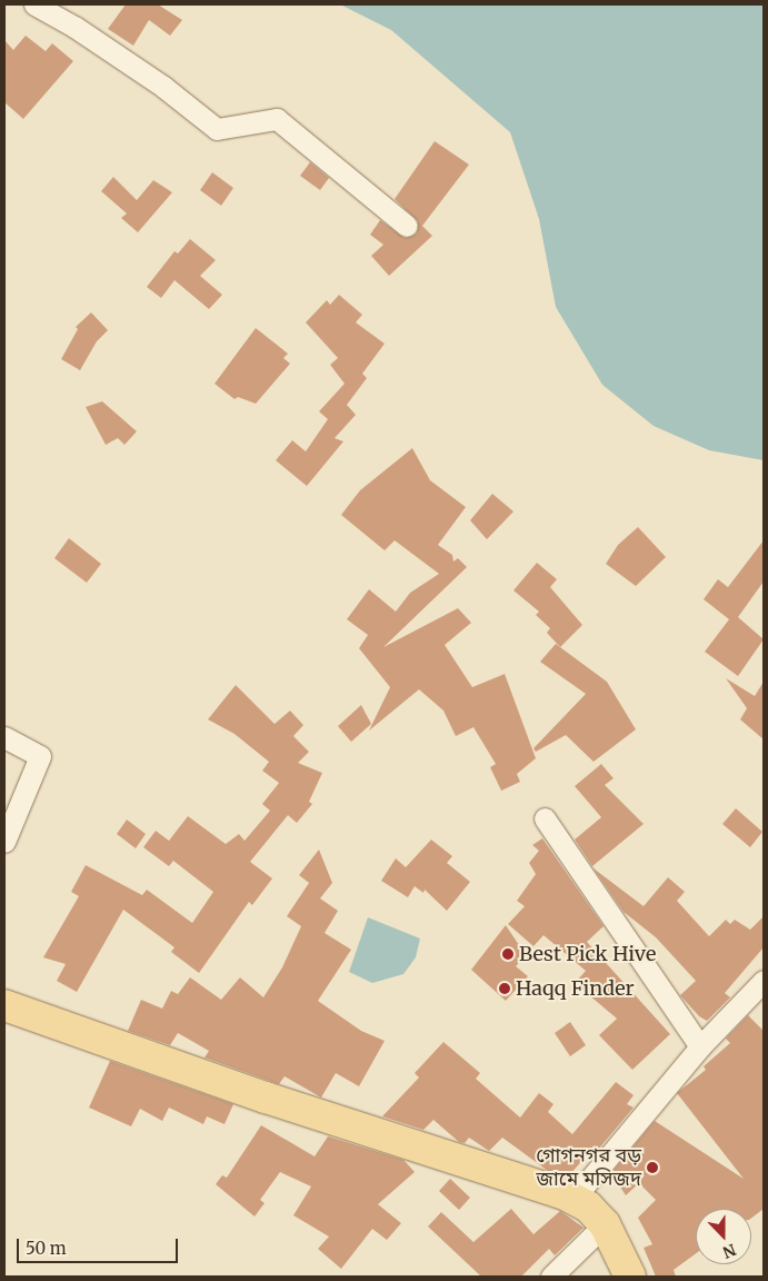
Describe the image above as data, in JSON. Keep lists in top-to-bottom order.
{
  "places": ["Best Pick Hive", "Haqq Finder", "গোগনগর বড় জামে মসিজদ"],
  "scale_bar": "50 m",
  "north": "bottom"
}
